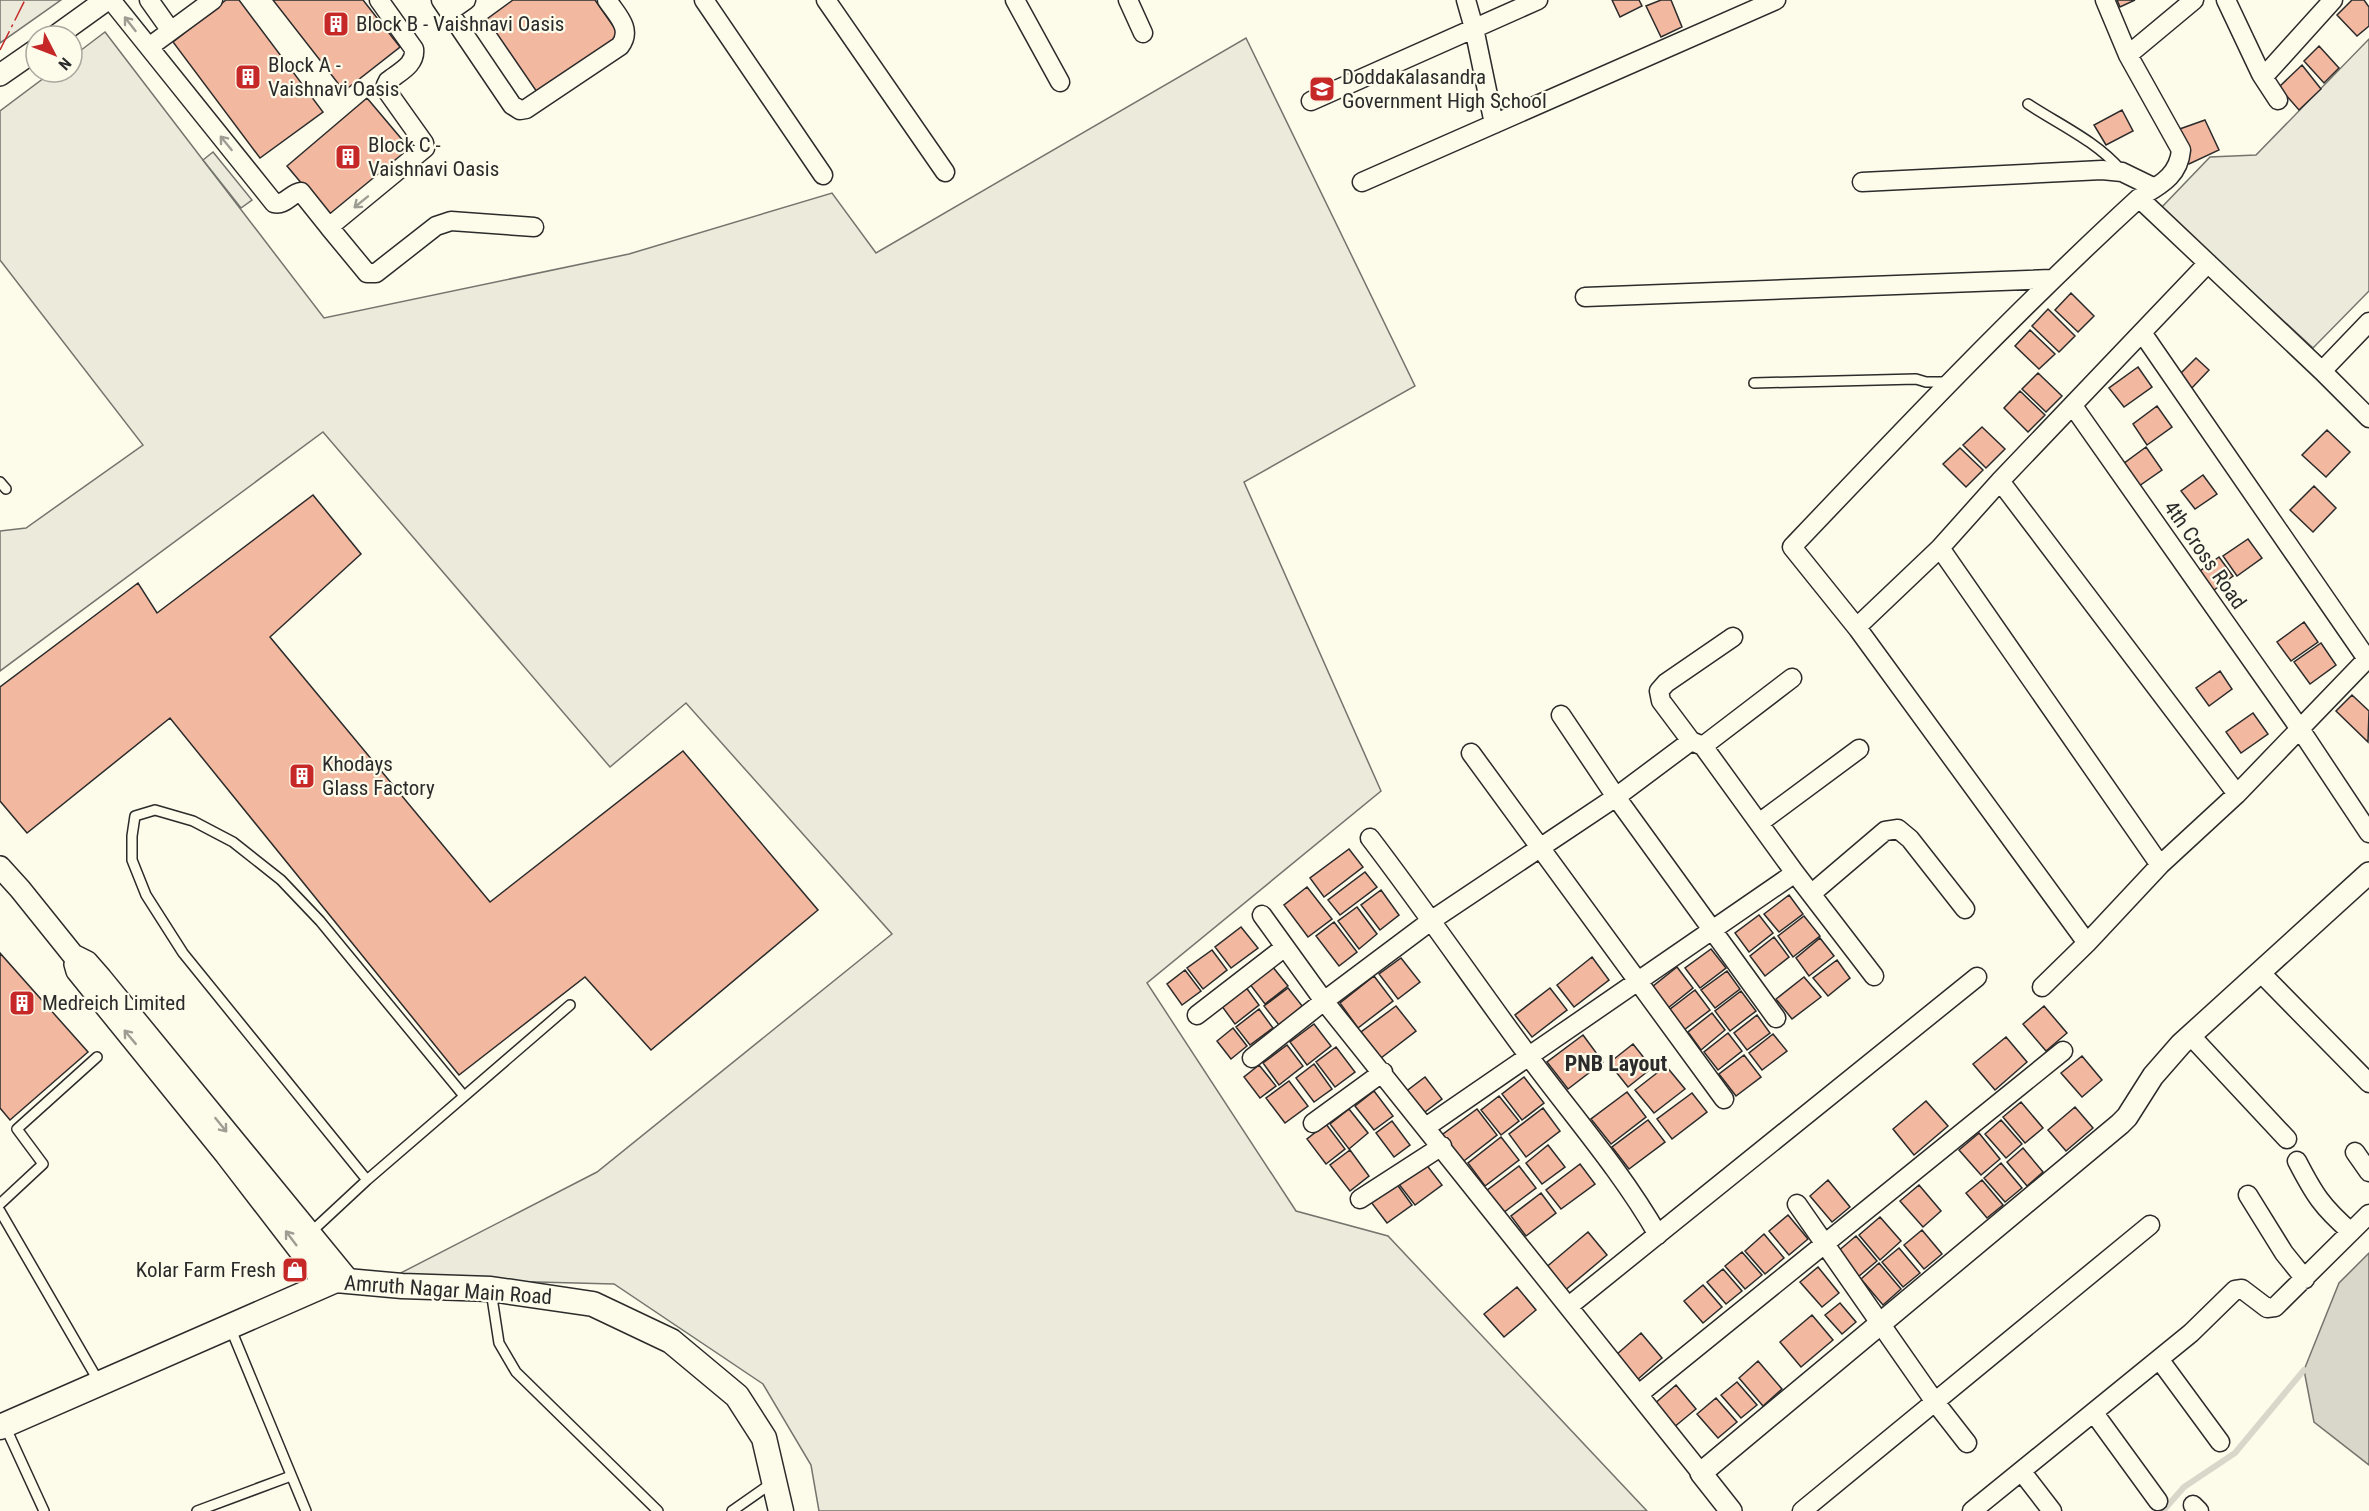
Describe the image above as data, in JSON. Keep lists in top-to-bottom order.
{
  "streets": {
    "main road": ["Amruth Nagar Main Road"],
    "street": ["4th Cross Road"]
  },
  "districts": ["PNB Layout"],
  "places": {
    "building": [
      "Block B - Vaishnavi Oasis",
      "Block A - Vaishnavi Oasis",
      "Block C - Vaishnavi Oasis",
      "Khodays Glass Factory",
      "Medreich Limited"
    ],
    "school or university": ["Doddakalasandra Government High School"],
    "shop": ["Kolar Farm Fresh"]
  },
  "north": "bottom right"
}
